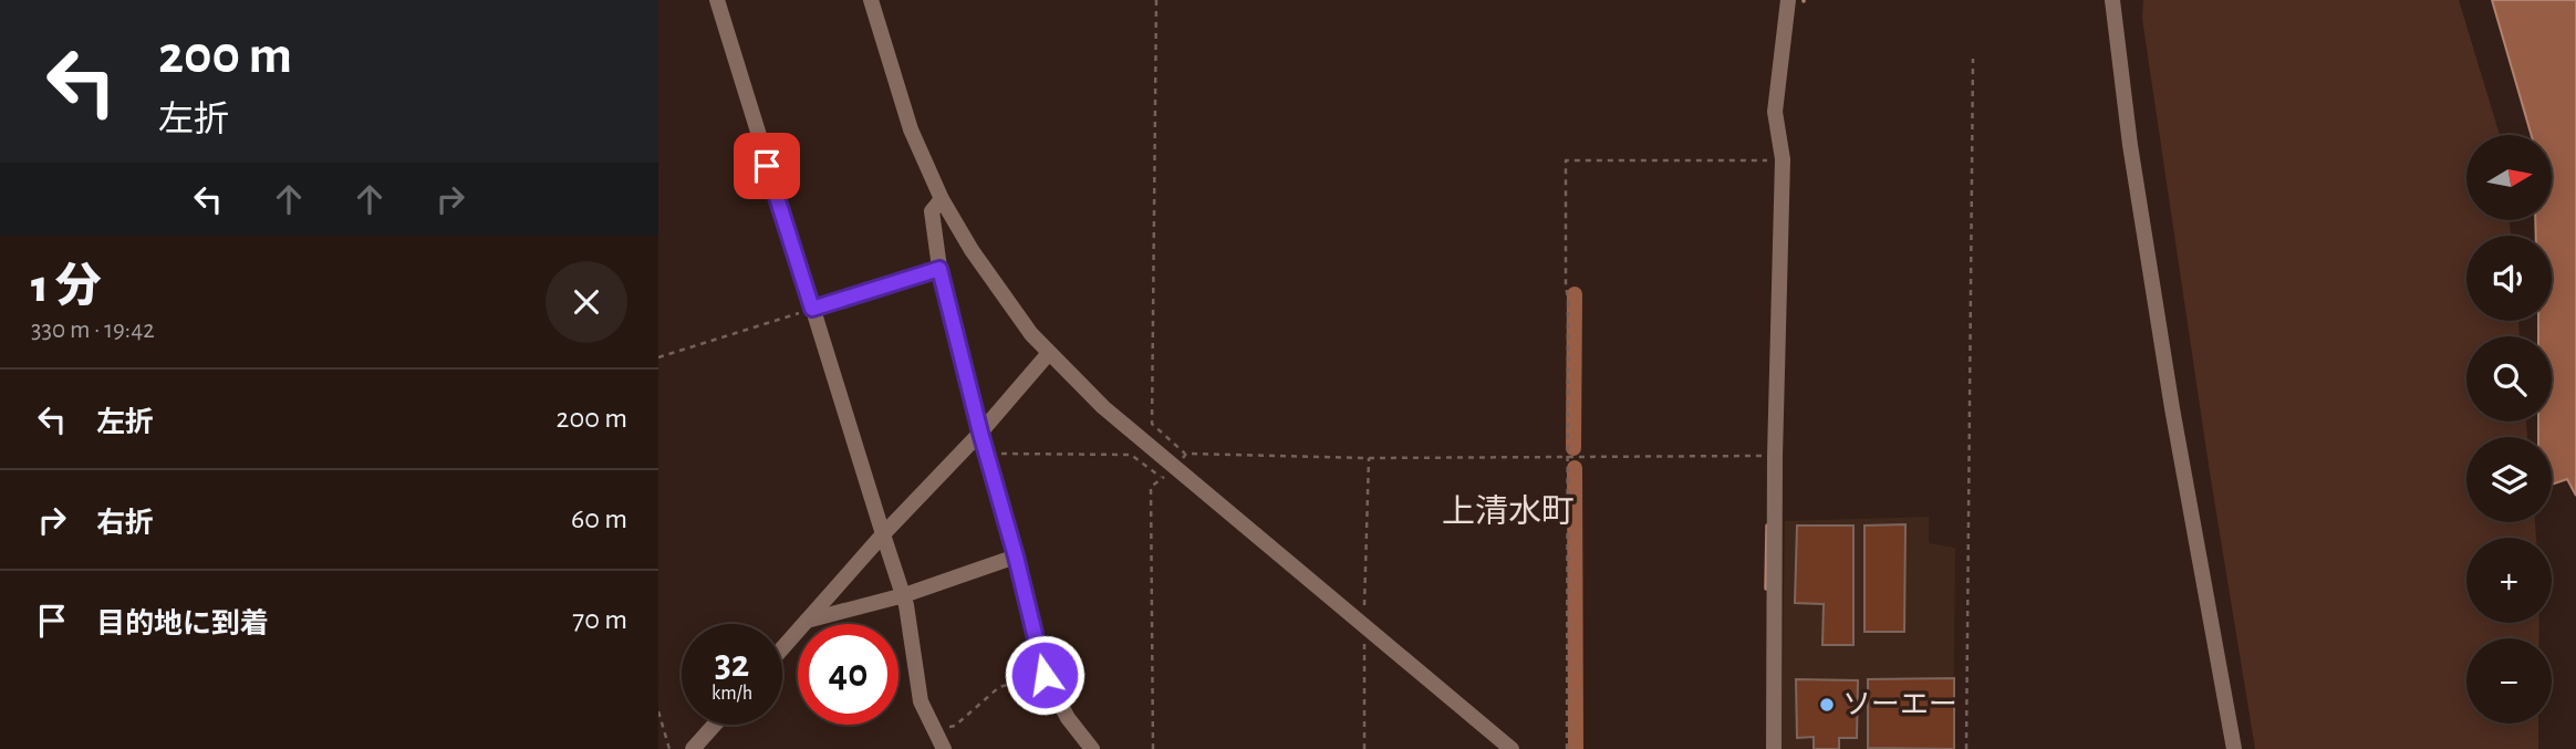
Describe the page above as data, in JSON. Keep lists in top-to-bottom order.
{
  "districts": ["上清水町"],
  "places": ["ソーエー"],
  "north": "right",
  "page": {
    "turn": ["200 m", "左折"],
    "map_buttons": ["+", "−"],
    "heading": ["1 分", "330 m · 19:42"],
    "list": [
      {
        "name": "左折",
        "value": "200 m"
      },
      {
        "name": "右折",
        "value": "60 m"
      },
      {
        "name": "目的地に到着",
        "value": "70 m"
      }
    ],
    "speed": "32 km/h",
    "limit": "40"
  }
}
